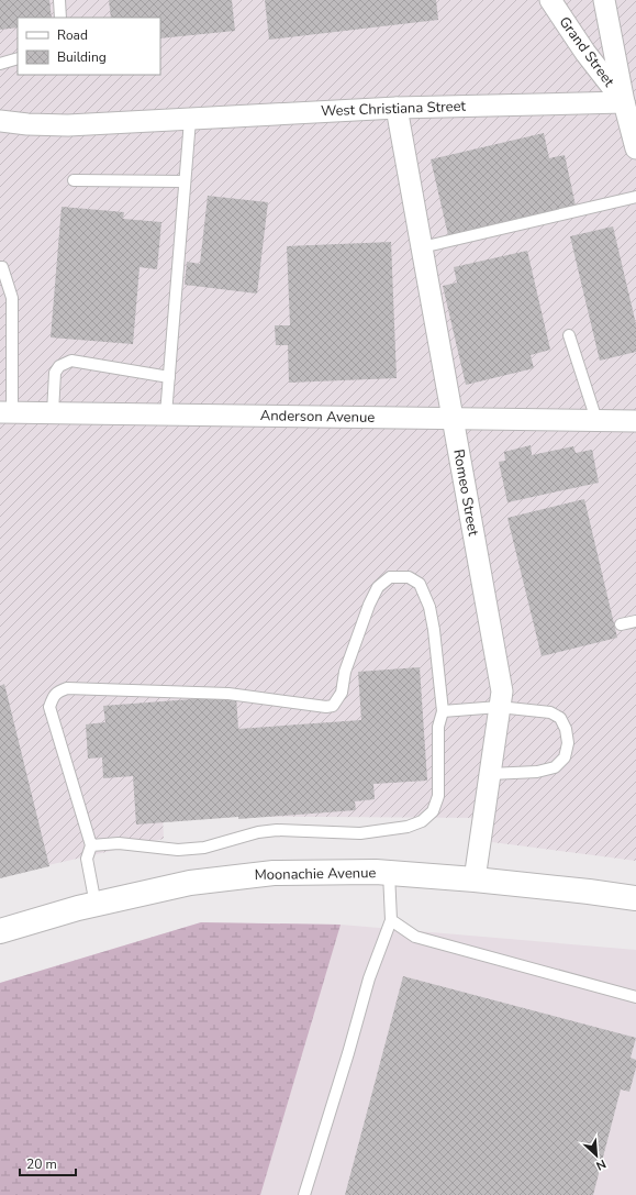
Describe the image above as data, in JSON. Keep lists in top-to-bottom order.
{
  "streets": {
    "main road": ["Moonachie Avenue"],
    "street": [
      "Grand Street",
      "West Christiana Street",
      "Anderson Avenue",
      "Romeo Street"
    ]
  },
  "crossings": [
    ["Grand Street", "West Christiana Street"],
    ["West Christiana Street", "Romeo Street"],
    ["Anderson Avenue", "Romeo Street"],
    ["Romeo Street", "Moonachie Avenue"]
  ],
  "legend": ["Road", "Building"],
  "scale_bar": "20 m",
  "north": "bottom right"
}
